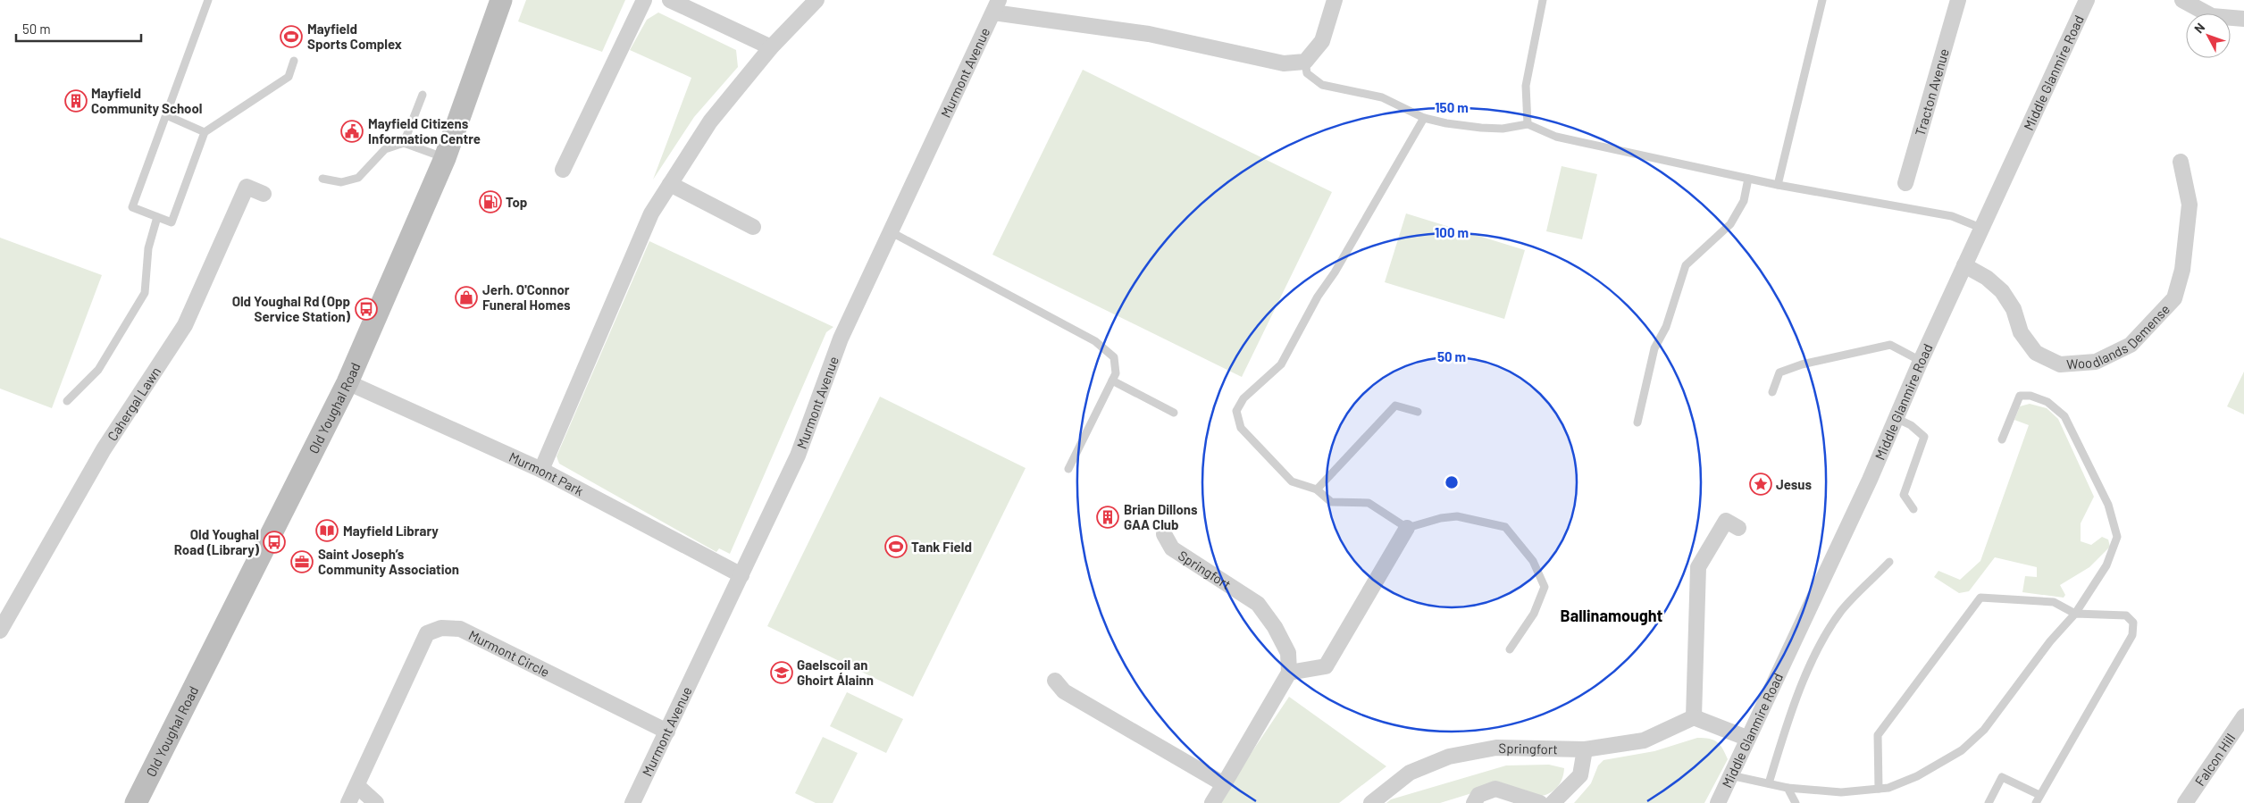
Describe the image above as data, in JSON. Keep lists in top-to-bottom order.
{
  "streets": {
    "street": [
      "Murmont Avenue",
      "Middle Glanmire Road",
      "Tracton Avenue",
      "Woodlands Demense",
      "Cahergal Lawn",
      "Old Youghal Road",
      "Murmont Park",
      "Springfort",
      "Murmont Circle",
      "Falcon Hill"
    ]
  },
  "crossings": [
    ["Murmont Avenue", "Murmont Park"],
    ["Murmont Avenue", "Murmont Circle"],
    ["Middle Glanmire Road", "Woodlands Demense"],
    ["Old Youghal Road", "Murmont Park"]
  ],
  "districts": ["Ballinamought"],
  "places": {
    "sports": ["Mayfield Sports Complex", "Tank Field"],
    "building": ["Mayfield Community School", "Brian Dillons GAA Club"],
    "public building": ["Mayfield Citizens Information Centre"],
    "fuel station": ["Top"],
    "shop": ["Jerh. O'Connor Funeral Homes"],
    "bus stop": ["Old Youghal Rd (Opp Service Station)", "Old Youghal Road (Library)"],
    "place": ["Jesus"],
    "library": ["Mayfield Library"],
    "office": ["Saint Joseph’s Community Association"],
    "school or university": ["Gaelscoil an Ghoirt Álainn"]
  },
  "scale_bar": "50 m",
  "north": "top left",
  "rings": ["150 m", "100 m", "50 m"]
}
